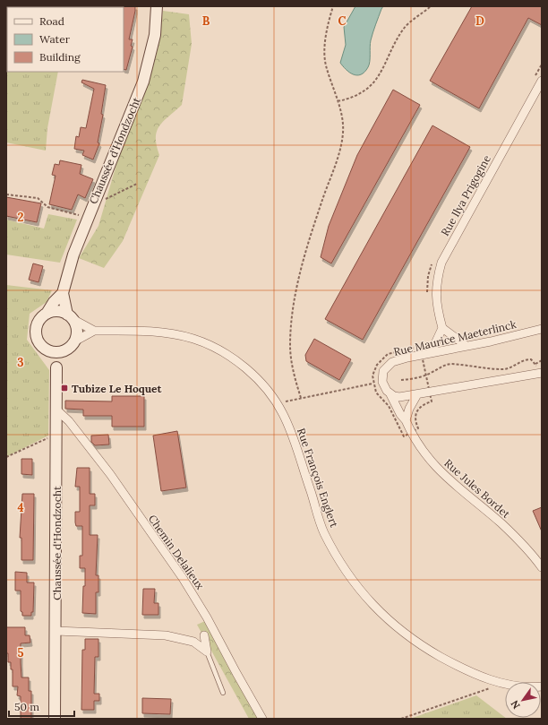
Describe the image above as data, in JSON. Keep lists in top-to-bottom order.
{
  "streets": {
    "main road": ["Chaussée d'Hondzocht"],
    "street": [
      "Rue Ilya Prigogine",
      "Rue Maurice Maeterlinck",
      "Rue François Englert",
      "Rue Jules Bordet",
      "Chemin Delalieux"
    ]
  },
  "crossings": [
    ["Chaussée d'Hondzocht", "Chemin Delalieux"]
  ],
  "places": {
    "transit": ["Tubize Le Hoquet"]
  },
  "legend": ["Road", "Water", "Building"],
  "scale_bar": "50 m",
  "north": "bottom left",
  "grid": {
    "columns": ["B", "C", "D"],
    "rows": [
      "2",
      "3",
      "4",
      "5"
    ]
  }
}
